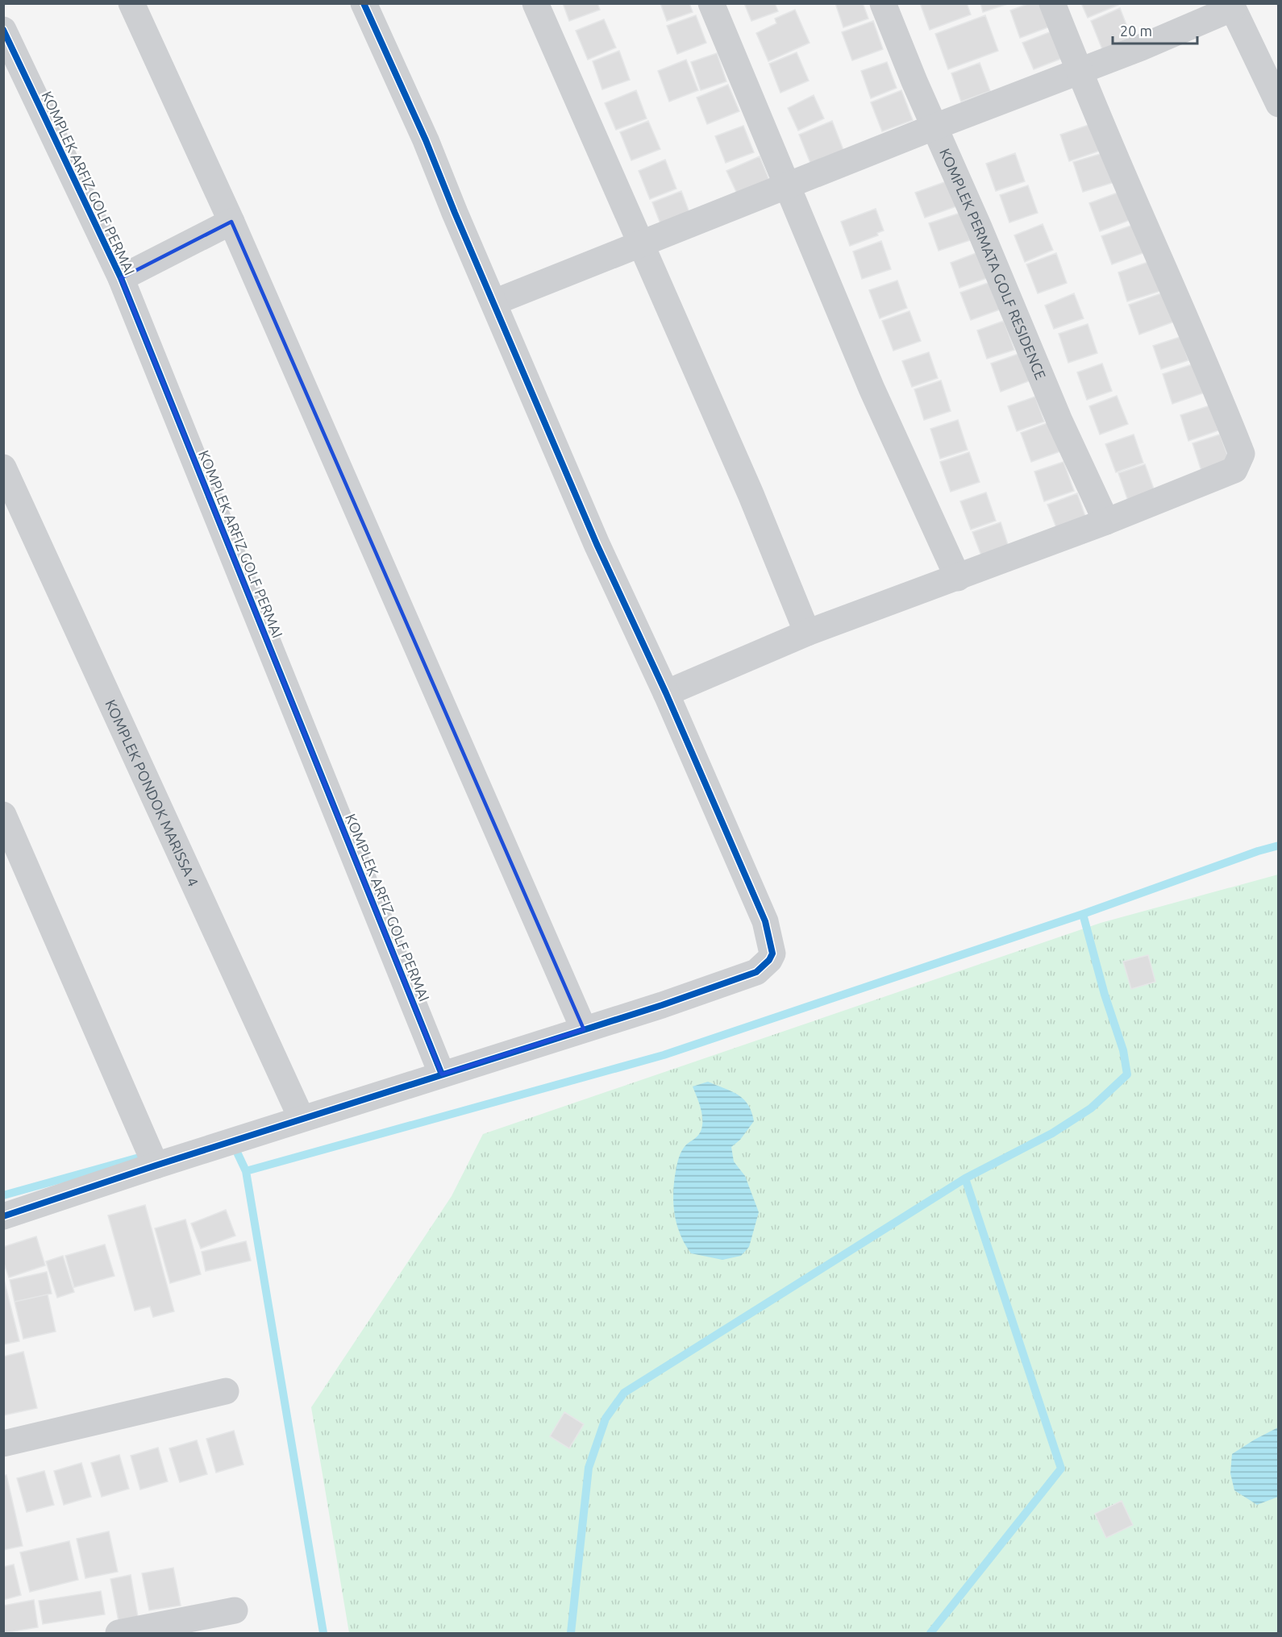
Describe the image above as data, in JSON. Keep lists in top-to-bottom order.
{
  "streets": {
    "street": ["KOMPLEK ARFIZ GOLF PERMAI", "KOMPLEK PERMATA GOLF RESIDENCE", "KOMPLEK PONDOK MARISSA 4"]
  },
  "scale_bar": "20 m"
}
